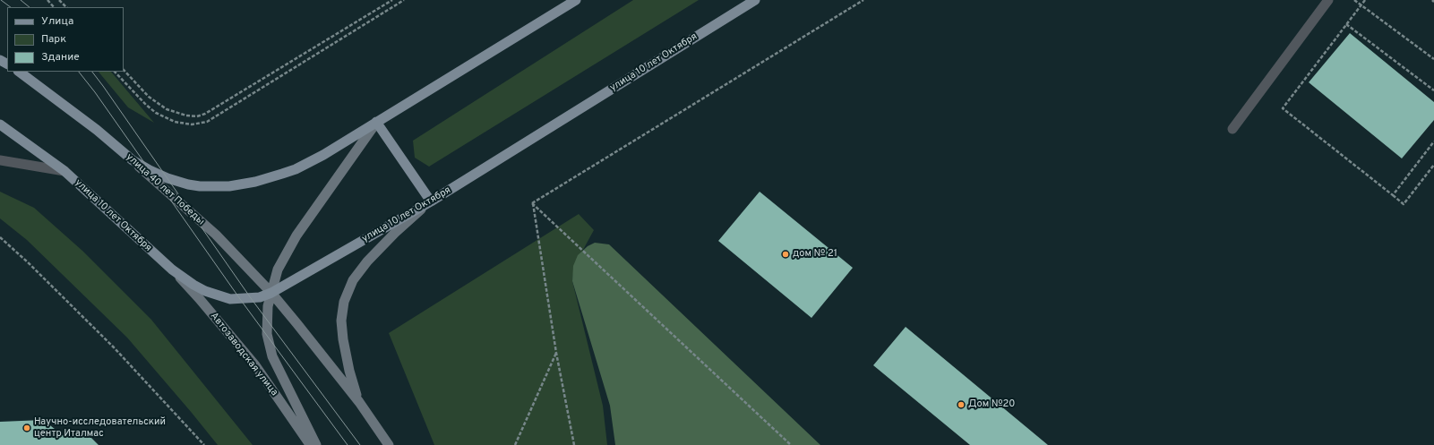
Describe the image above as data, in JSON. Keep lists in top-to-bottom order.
{
  "streets": {
    "main road": ["улица 10 лет Октября", "улица 40 лет Победы", "Автозаводская улица"]
  },
  "crossings": [
    ["улица 10 лет Октября", "улица 40 лет Победы"],
    ["улица 10 лет Октября", "Автозаводская улица"]
  ],
  "places": ["дом № 21", "Дом №20", "Научно-исследовательский центр Италмас"],
  "legend": ["Улица", "Парк", "Здание"]
}
